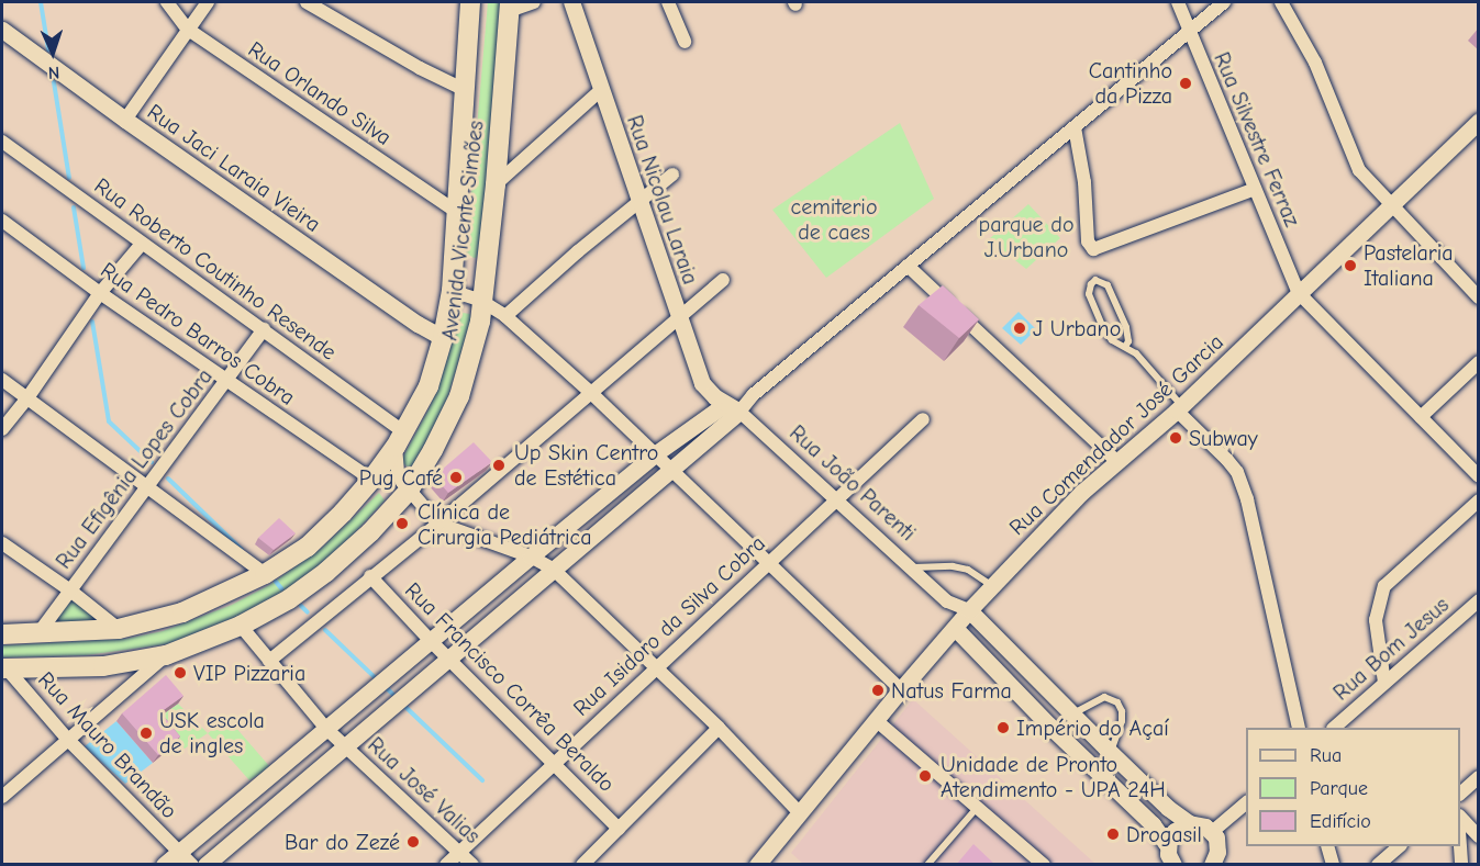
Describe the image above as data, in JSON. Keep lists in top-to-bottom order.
{
  "streets": {
    "main road": ["Avenida Vicente Simões"],
    "street": [
      "Rua Orlando Silva",
      "Rua Silvestre Ferraz",
      "Rua Jaci Laraia Vieira",
      "Rua Nicolau Laraia",
      "Rua Roberto Coutinho Resende",
      "Rua Pedro Barros Cobra",
      "Rua Comendador José Garcia",
      "Rua Efigênia Lopes Cobra",
      "Rua João Parenti",
      "Rua Isidoro da Silva Cobra",
      "Rua Bom Jesus",
      "Rua Francisco Corrêa Beraldo",
      "Rua Mauro Brandão",
      "Rua José Valias"
    ]
  },
  "crossings": [
    ["Rua Orlando Silva", "Avenida Vicente Simões"],
    ["Rua Silvestre Ferraz", "Rua Comendador José Garcia"],
    ["Rua Jaci Laraia Vieira", "Avenida Vicente Simões"],
    ["Rua Nicolau Laraia", "Rua João Parenti"],
    ["Avenida Vicente Simões", "Rua Roberto Coutinho Resende"],
    ["Avenida Vicente Simões", "Rua Pedro Barros Cobra"],
    ["Avenida Vicente Simões", "Rua Efigênia Lopes Cobra"],
    ["Avenida Vicente Simões", "Rua Mauro Brandão"],
    ["Avenida Vicente Simões", "Rua José Valias"],
    ["Rua Roberto Coutinho Resende", "Rua Efigênia Lopes Cobra"],
    ["Rua Pedro Barros Cobra", "Rua Efigênia Lopes Cobra"],
    ["Rua Comendador José Garcia", "Rua João Parenti"],
    ["Rua João Parenti", "Rua Isidoro da Silva Cobra"],
    ["Rua Isidoro da Silva Cobra", "Rua Francisco Corrêa Beraldo"],
    ["Rua Isidoro da Silva Cobra", "Rua José Valias"]
  ],
  "parks": ["cemiterio de caes", "parque do J.Urbano"],
  "places": [
    "Cantinho da Pizza",
    "Pastelaria Italiana",
    "J Urbano",
    "Subway",
    "Up Skin Centro de Estética",
    "Pug Café",
    "Clínica de Cirurgia Pediátrica",
    "VIP Pizzaria",
    "Natus Farma",
    "Império do Açaí",
    "USK escola de ingles",
    "Unidade de Pronto Atendimento - UPA 24H",
    "Drogasil",
    "Bar do Zezé"
  ],
  "legend": ["Rua", "Parque", "Edifício"],
  "north": "bottom"
}
